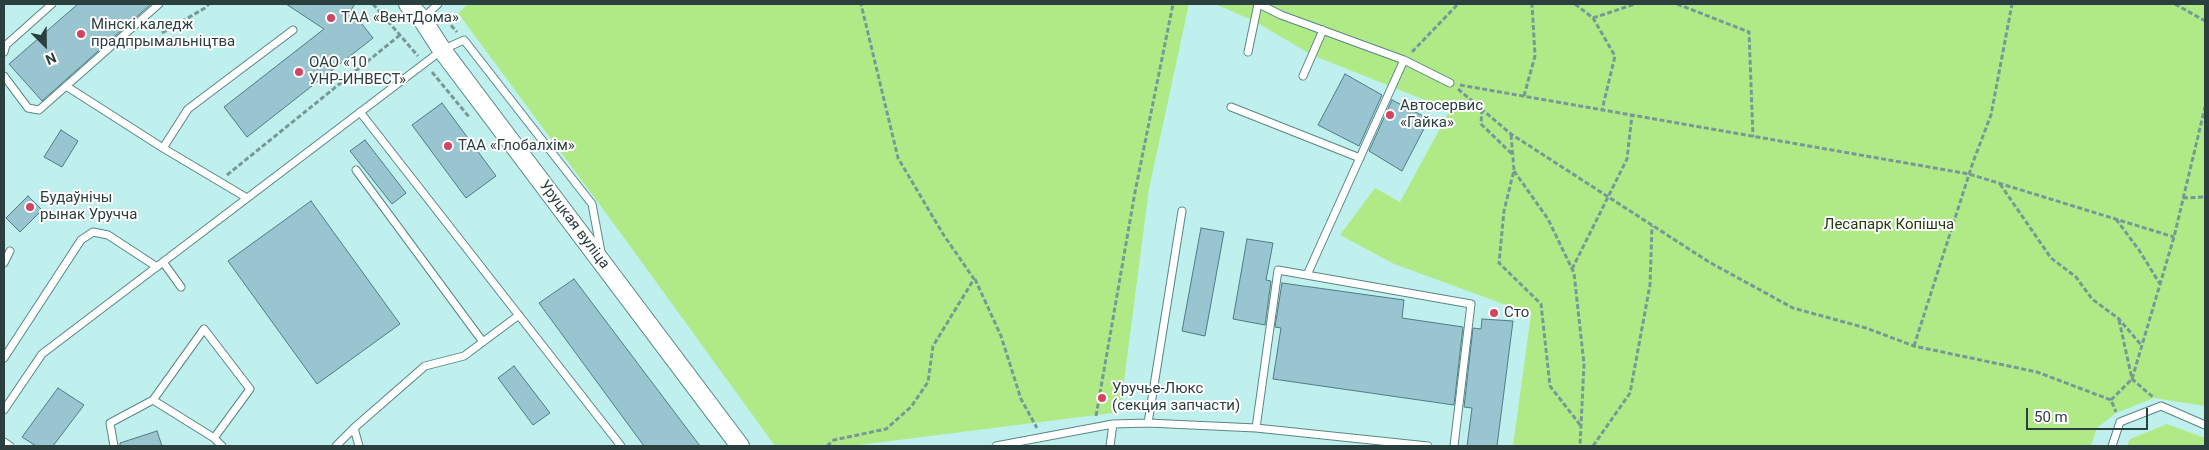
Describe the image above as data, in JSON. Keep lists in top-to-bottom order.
{
  "streets": {
    "street": ["Уруцкая вуліца"]
  },
  "parks": ["Лесапарк Копішча"],
  "places": [
    "ТАА «ВентДома»",
    "Мінскі каледж прадпрымальніцтва",
    "ОАО «10 УНР-ИНВЕСТ»",
    "Автосервис «Гайка»",
    "ТАА «Глобалхім»",
    "Будаўнічы рынак Уручча",
    "Сто",
    "Уручье-Люкс (секция запчасти)"
  ],
  "scale_bar": "50 m",
  "north": "bottom right"
}
